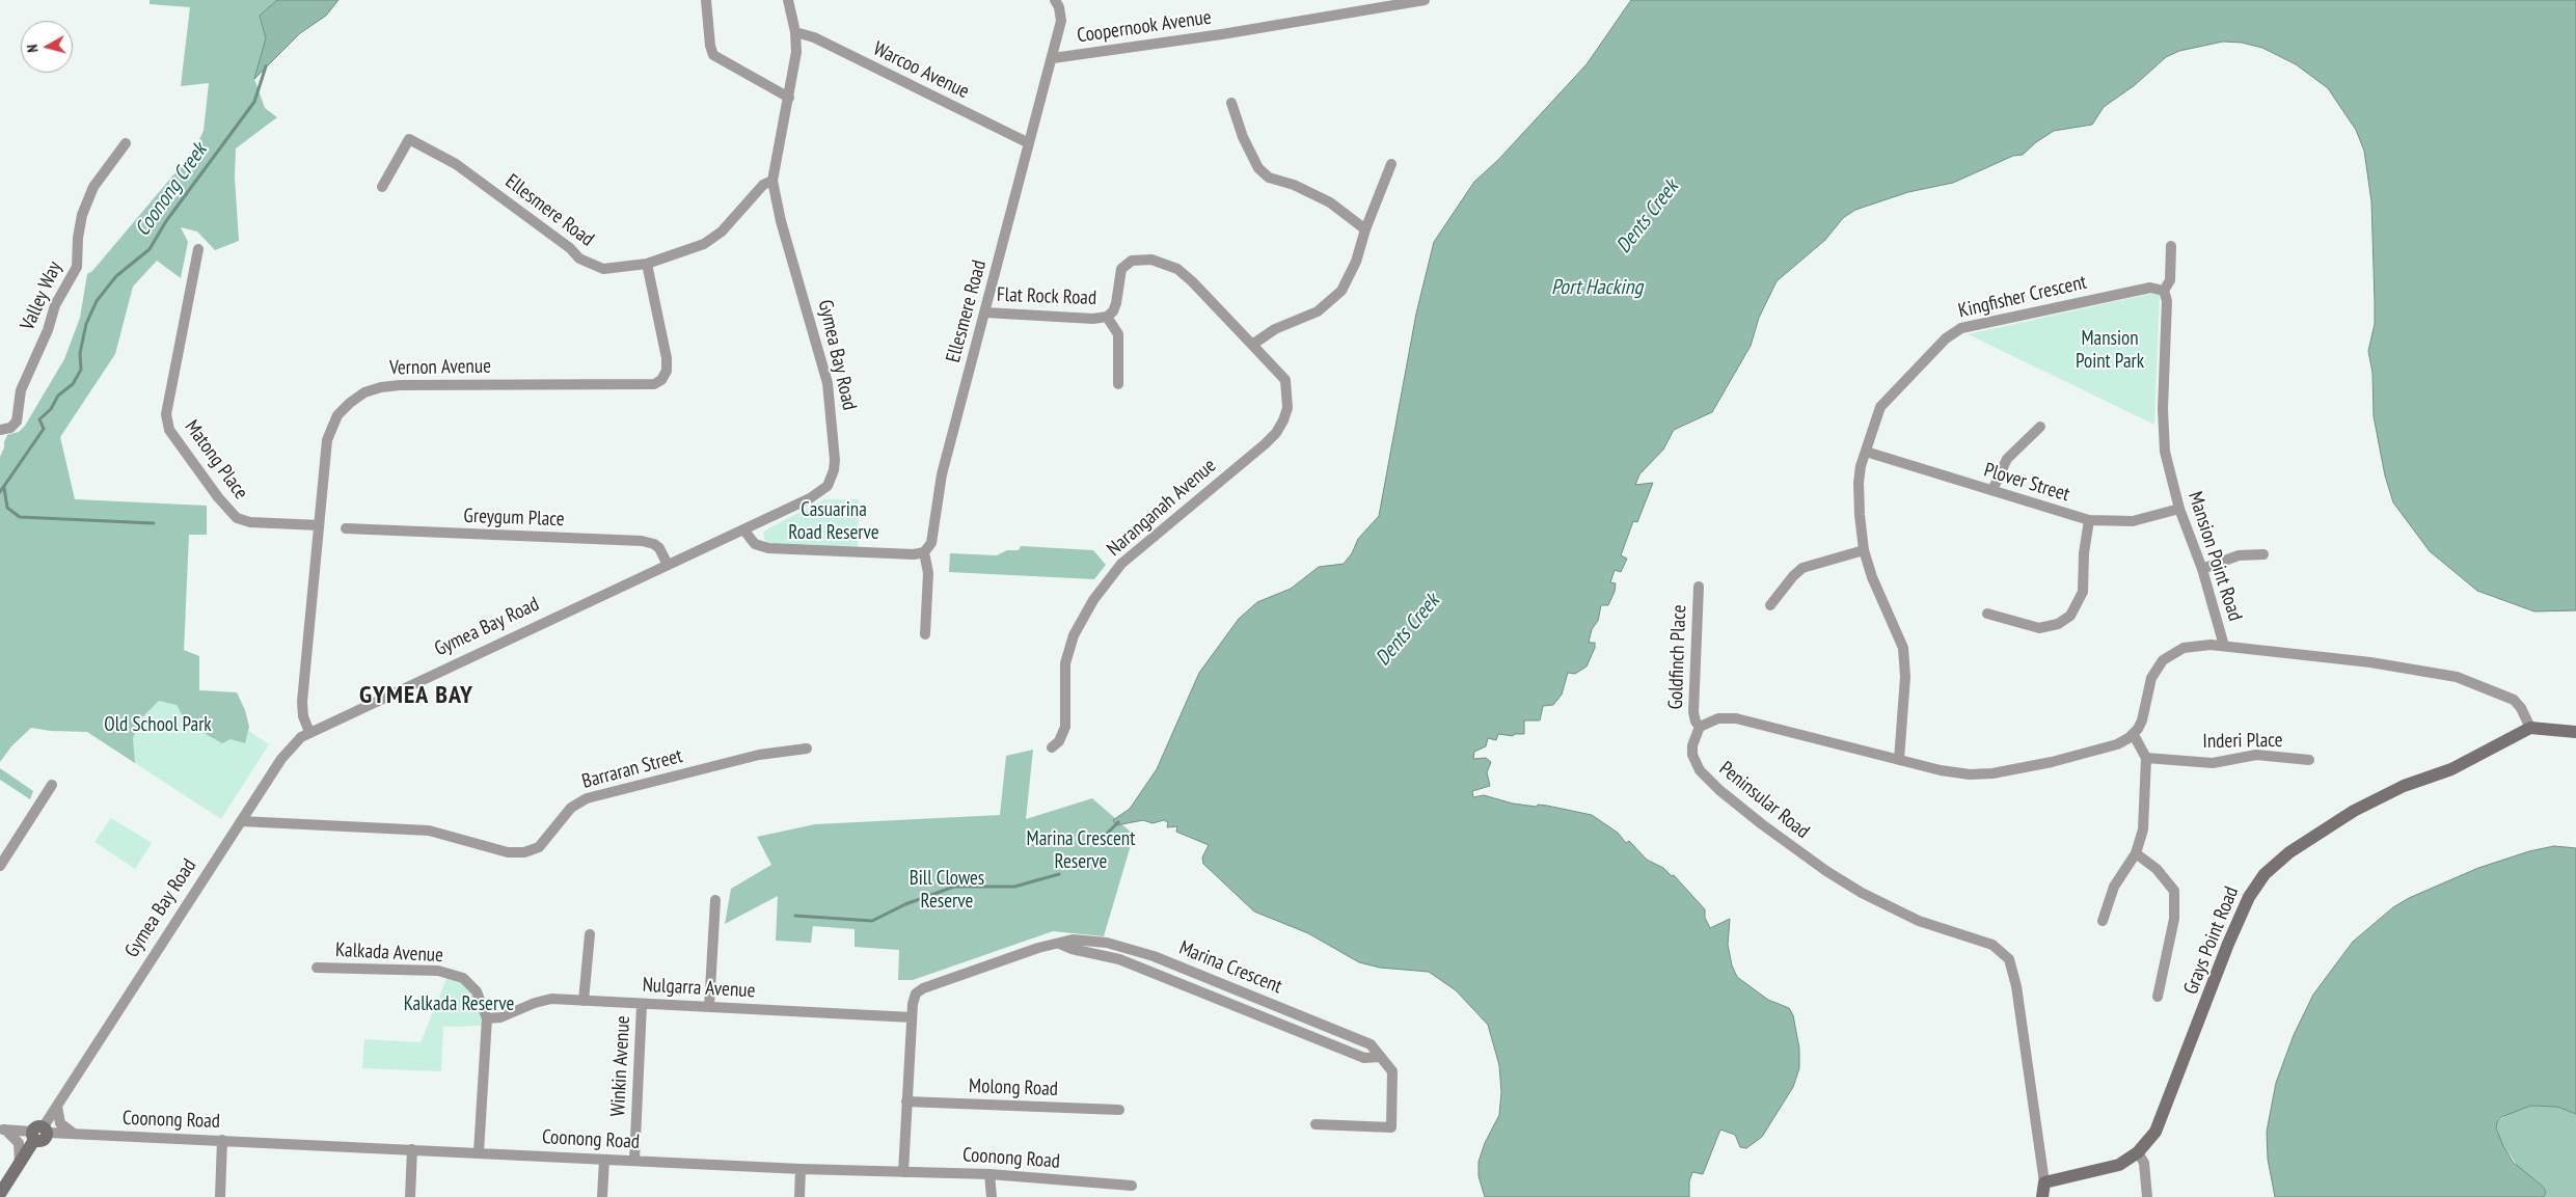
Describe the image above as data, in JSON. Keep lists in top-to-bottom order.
{
  "streets": {
    "street": [
      "Coopernook Avenue",
      "Warcoo Avenue",
      "Ellesmere Road",
      "Valley Way",
      "Flat Rock Road",
      "Kingfisher Crescent",
      "Gymea Bay Road",
      "Vernon Avenue",
      "Matong Place",
      "Plover Street",
      "Naranganah Avenue",
      "Greygum Place",
      "Mansion Point Road",
      "Goldfinch Place",
      "Inderi Place",
      "Barraran Street",
      "Peninsular Road",
      "Grays Point Road",
      "Kalkada Avenue",
      "Marina Crescent",
      "Nulgarra Avenue",
      "Winkin Avenue",
      "Molong Road",
      "Coonong Road"
    ]
  },
  "crossings": [
    ["Coopernook Avenue", "Ellesmere Road"],
    ["Warcoo Avenue", "Ellesmere Road"],
    ["Ellesmere Road", "Flat Rock Road"],
    ["Ellesmere Road", "Gymea Bay Road"],
    ["Ellesmere Road", "Vernon Avenue"],
    ["Flat Rock Road", "Naranganah Avenue"],
    ["Kingfisher Crescent", "Plover Street"],
    ["Kingfisher Crescent", "Mansion Point Road"],
    ["Gymea Bay Road", "Vernon Avenue"],
    ["Gymea Bay Road", "Greygum Place"],
    ["Gymea Bay Road", "Barraran Street"],
    ["Gymea Bay Road", "Coonong Road"],
    ["Vernon Avenue", "Matong Place"],
    ["Plover Street", "Mansion Point Road"],
    ["Mansion Point Road", "Grays Point Road"],
    ["Goldfinch Place", "Peninsular Road"],
    ["Peninsular Road", "Grays Point Road"],
    ["Kalkada Avenue", "Nulgarra Avenue"],
    ["Kalkada Avenue", "Coonong Road"],
    ["Marina Crescent", "Nulgarra Avenue"],
    ["Marina Crescent", "Molong Road"],
    ["Marina Crescent", "Coonong Road"],
    ["Nulgarra Avenue", "Winkin Avenue"],
    ["Winkin Avenue", "Coonong Road"]
  ],
  "districts": ["GYMEA BAY"],
  "water": ["Coonong Creek", "Dents Creek", "Port Hacking"],
  "parks": [
    "Mansion Point Park",
    "Casuarina Road Reserve",
    "Old School Park",
    "Marina Crescent Reserve",
    "Bill Clowes Reserve",
    "Kalkada Reserve"
  ],
  "north": "left"
}
